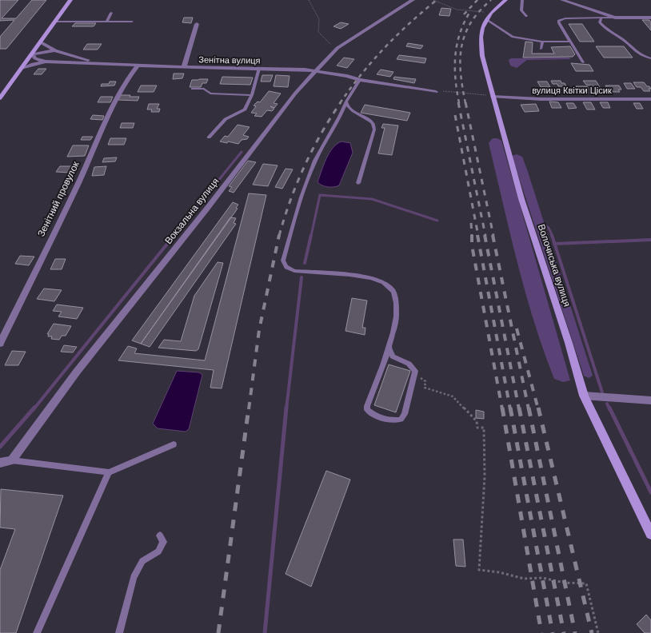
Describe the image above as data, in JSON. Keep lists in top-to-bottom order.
{
  "streets": {
    "main road": ["Волочиська вулиця"],
    "street": [
      "Зенітна вулиця",
      "вулиця Квітки Цісик",
      "Зенітний провулок",
      "Вокзальна вулиця"
    ]
  },
  "crossings": [
    ["Зенітна вулиця", "Зенітний провулок"],
    ["Зенітна вулиця", "Вокзальна вулиця"],
    ["вулиця Квітки Цісик", "Волочиська вулиця"]
  ]
}
